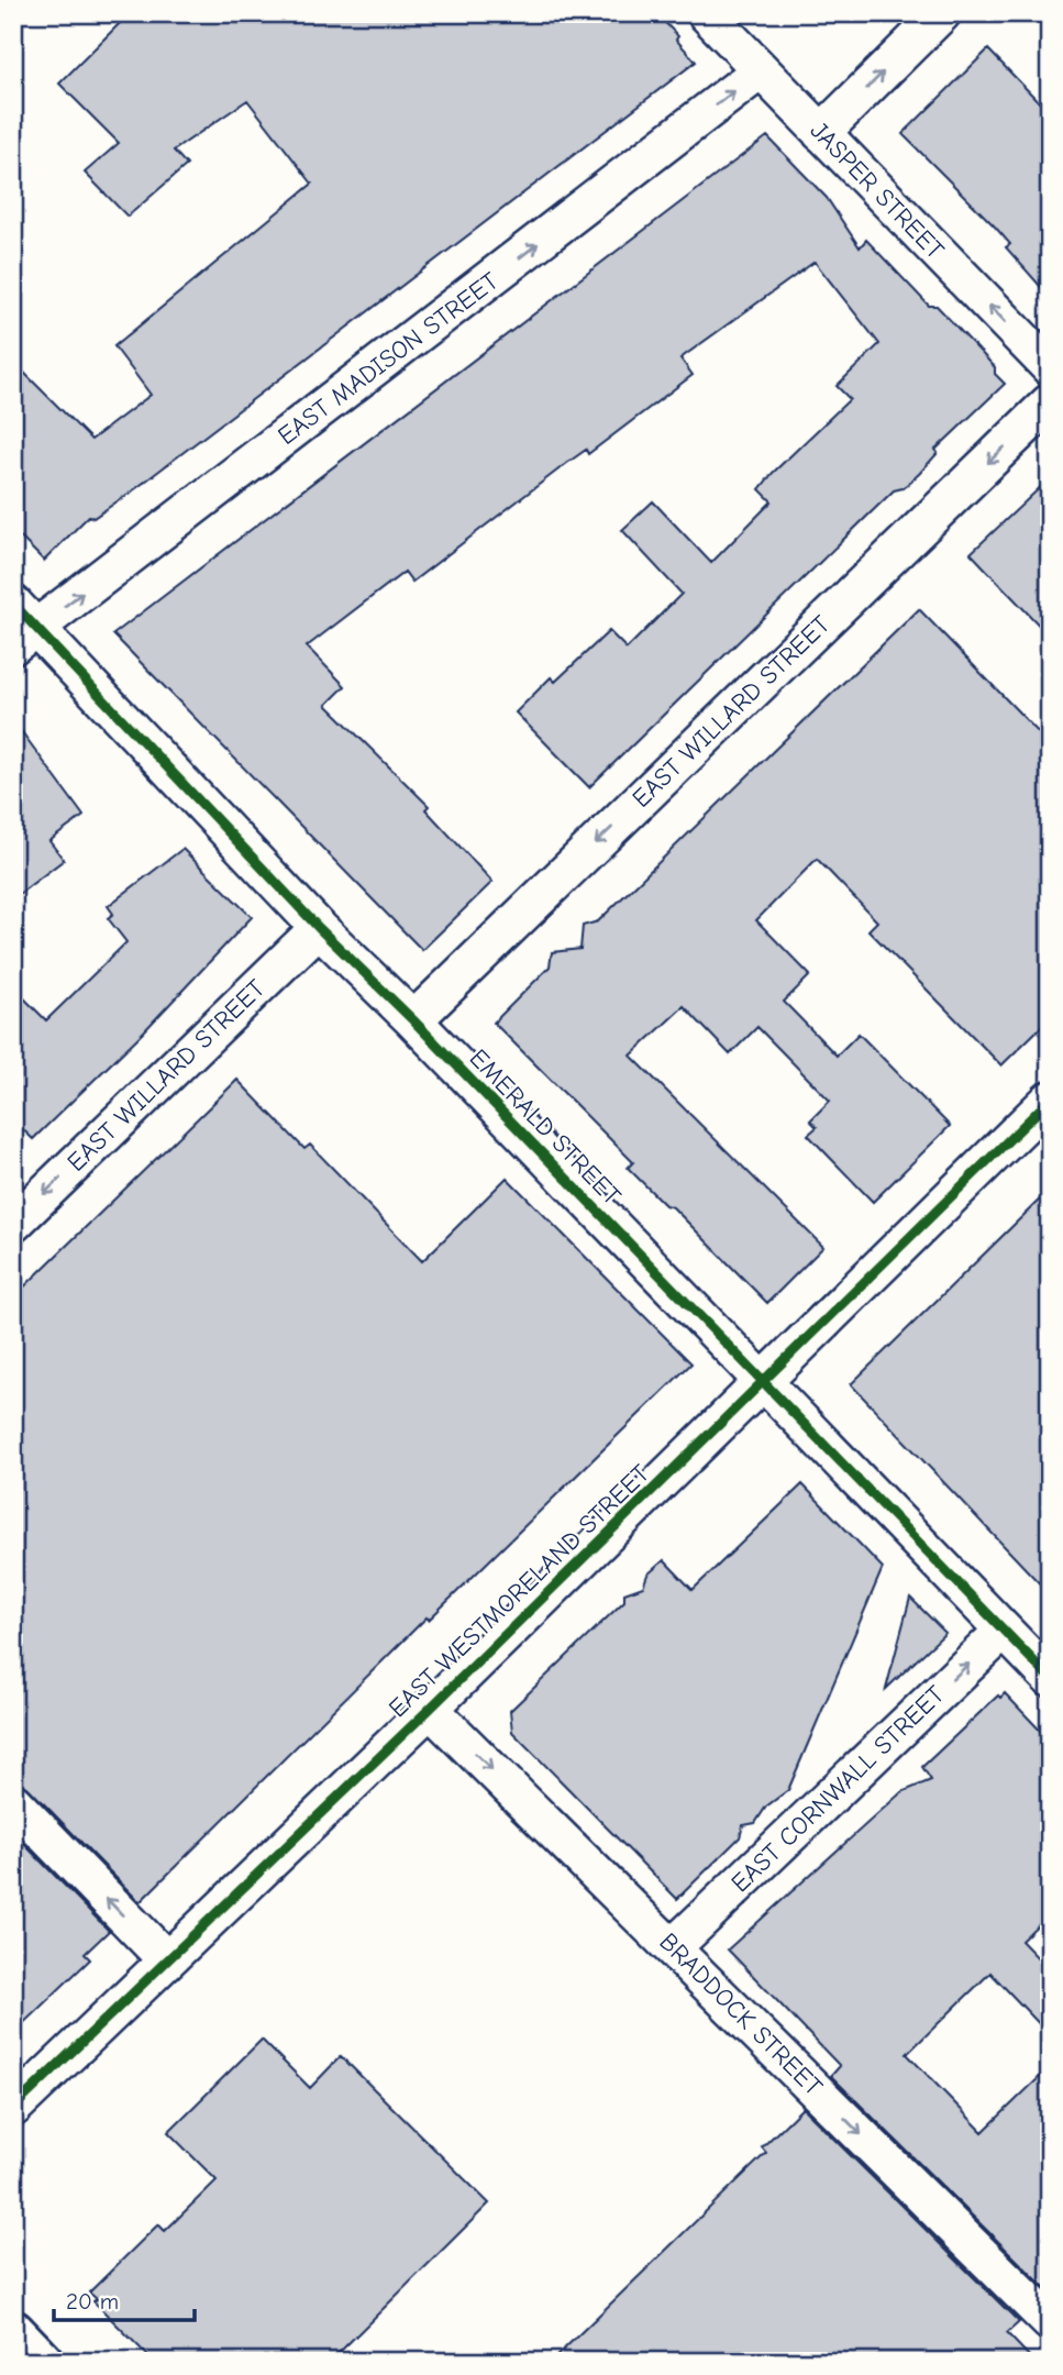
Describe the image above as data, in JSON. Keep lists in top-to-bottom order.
{
  "streets": {
    "street": [
      "JASPER STREET",
      "EAST MADISON STREET",
      "EAST WILLARD STREET",
      "EMERALD STREET",
      "EAST WESTMORELAND STREET",
      "EAST CORNWALL STREET",
      "BRADDOCK STREET"
    ]
  },
  "crossings": [
    ["JASPER STREET", "EAST MADISON STREET"],
    ["EAST MADISON STREET", "EMERALD STREET"],
    ["EAST WILLARD STREET", "EMERALD STREET"],
    ["EMERALD STREET", "EAST WESTMORELAND STREET"],
    ["EMERALD STREET", "EAST CORNWALL STREET"],
    ["EAST WESTMORELAND STREET", "BRADDOCK STREET"],
    ["EAST CORNWALL STREET", "BRADDOCK STREET"]
  ],
  "one_way": [
    "JASPER STREET",
    "EAST MADISON STREET",
    "EAST WILLARD STREET",
    "EAST CORNWALL STREET",
    "BRADDOCK STREET"
  ],
  "scale_bar": "20 m"
}
